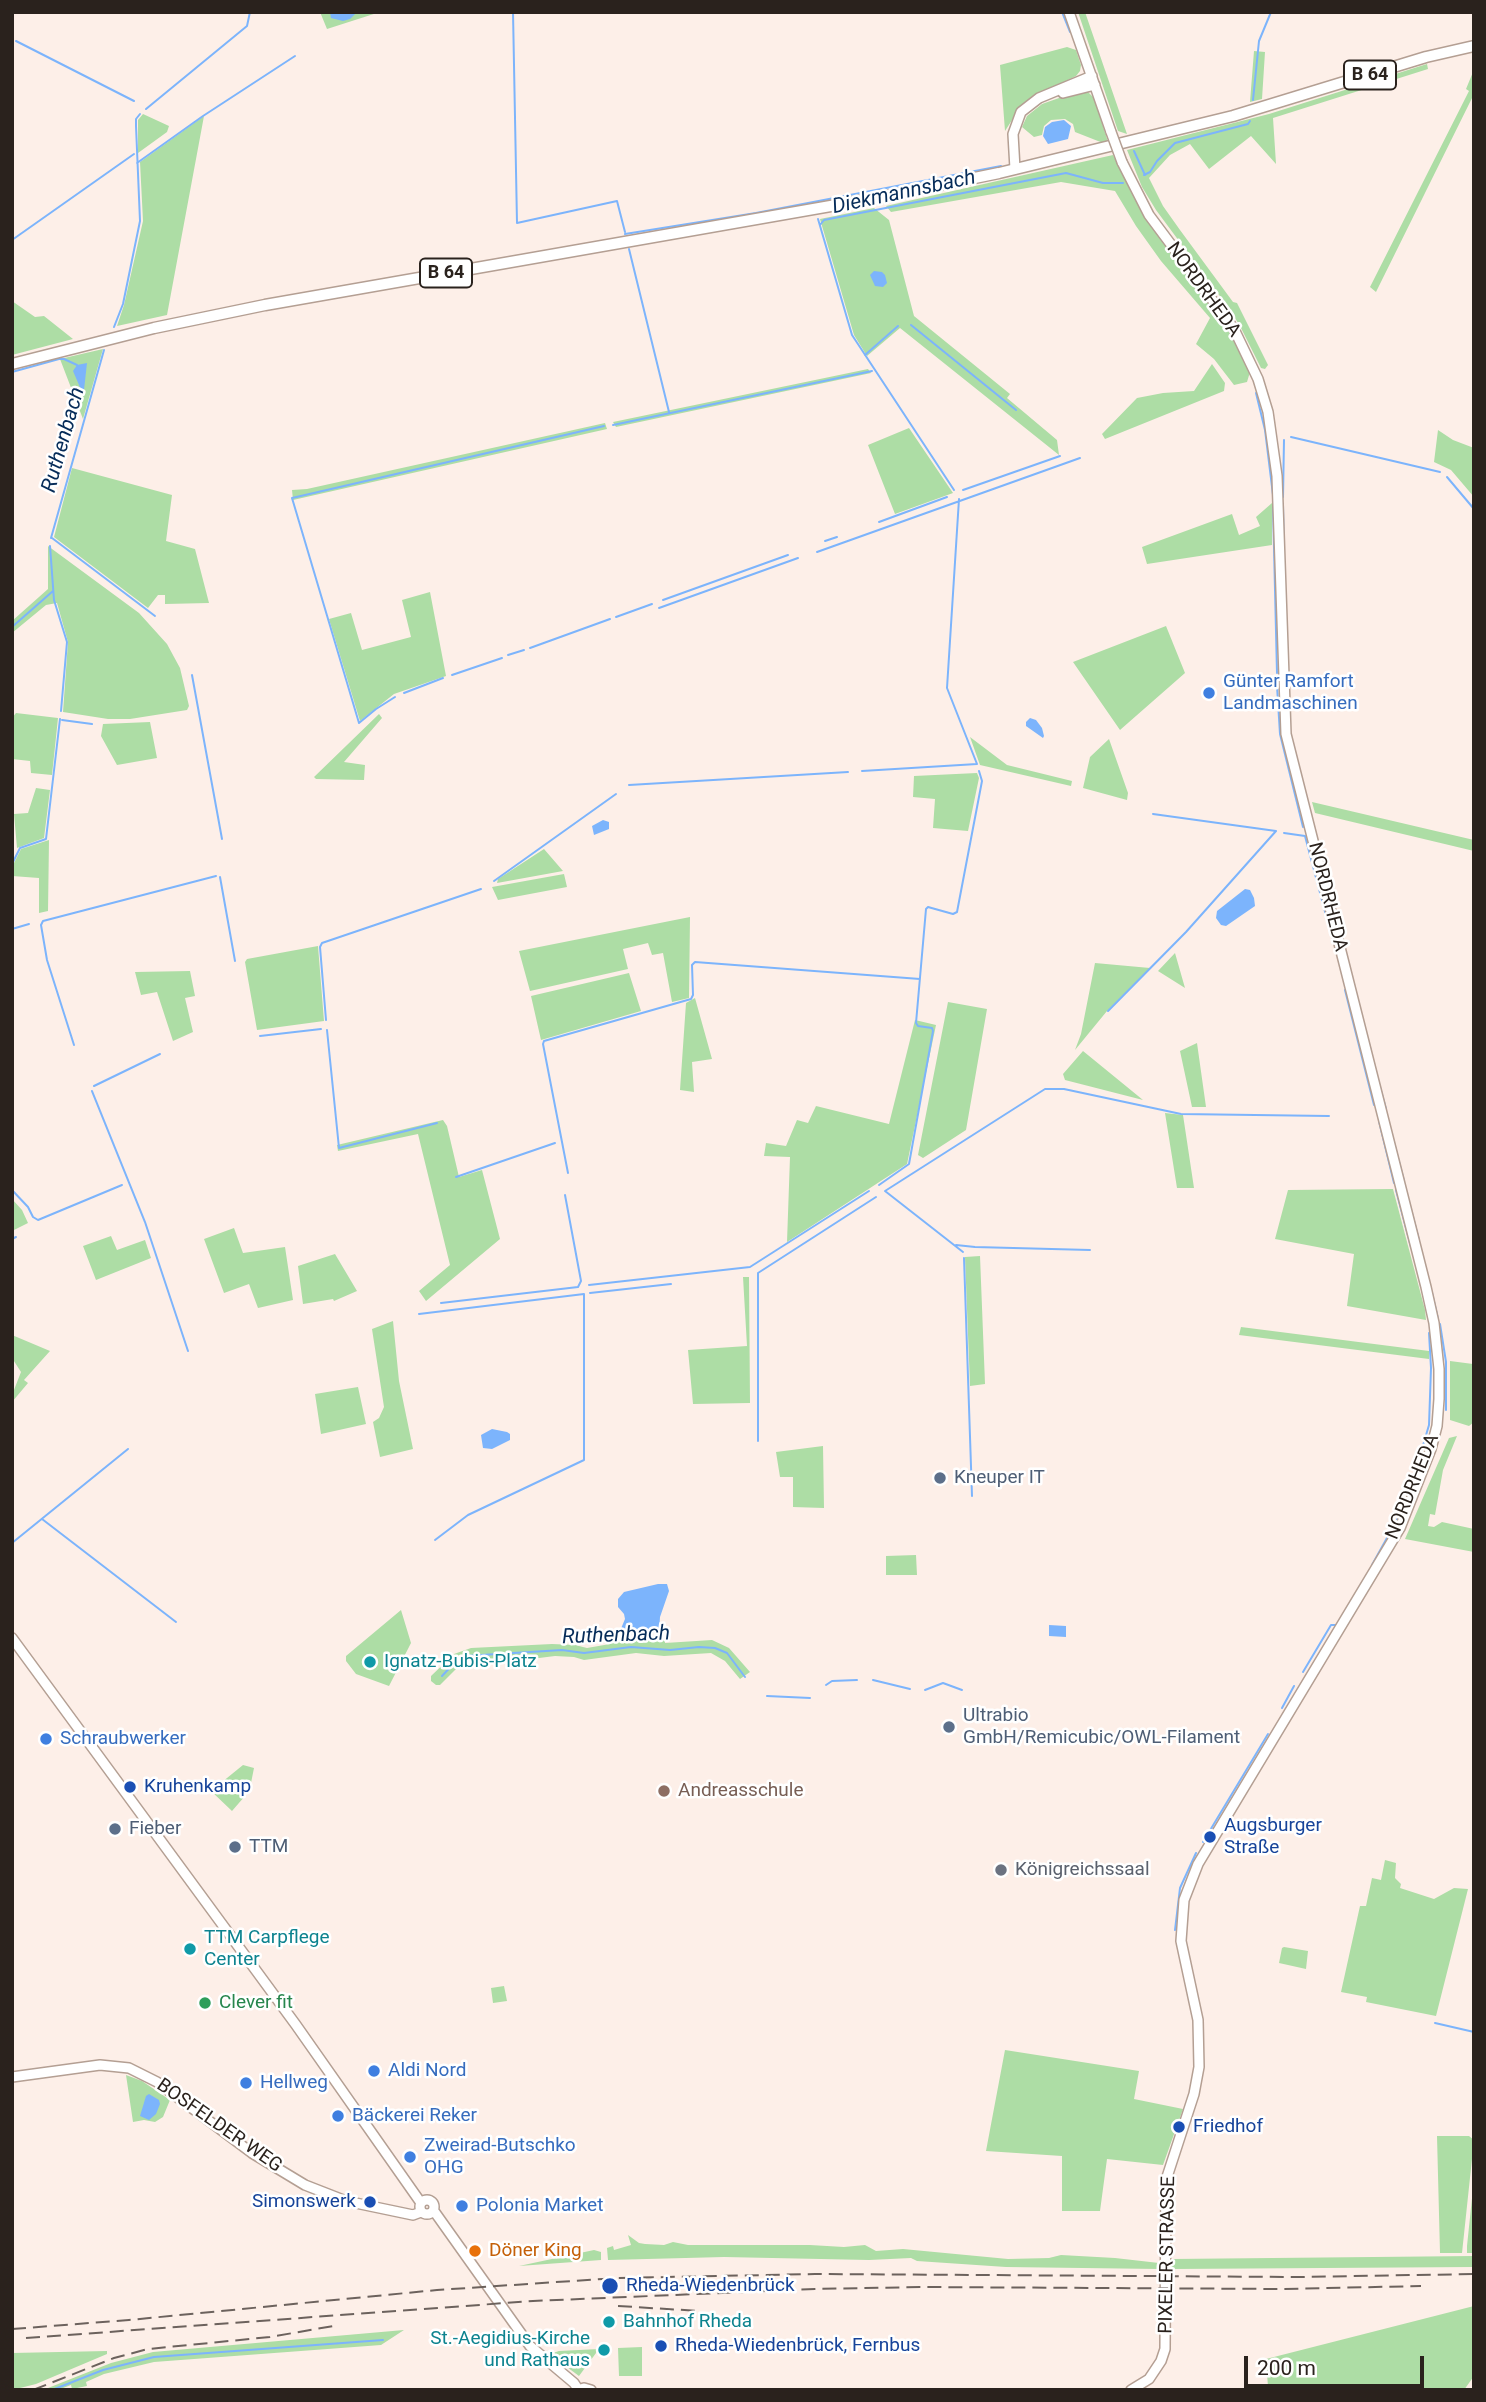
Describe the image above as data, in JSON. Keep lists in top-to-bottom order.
{
  "streets": {
    "main road": [
      "B 64",
      "NORDRHEDA",
      "BOSFELDER WEG",
      "PIXELER STRASSE"
    ]
  },
  "crossings": [
    ["NORDRHEDA", "PIXELER STRASSE"]
  ],
  "water": ["Diekmannsbach", "Ruthenbach"],
  "places": [
    "Günter Ramfort Landmaschinen",
    "Kneuper IT",
    "Ignatz-Bubis-Platz",
    "Ultrabio GmbH/Remicubic/OWL-Filament",
    "Schraubwerker",
    "Kruhenkamp",
    "Andreasschule",
    "Fieber",
    "Augsburger Straße",
    "TTM",
    "Königreichssaal",
    "TTM Carpflege Center",
    "Clever fit",
    "Aldi Nord",
    "Hellweg",
    "Bäckerei Reker",
    "Friedhof",
    "Zweirad-Butschko OHG",
    "Simonswerk",
    "Polonia Market",
    "Döner King",
    "Rheda-Wiedenbrück",
    "Bahnhof Rheda",
    "Rheda-Wiedenbrück, Fernbus",
    "St.-Aegidius-Kirche und Rathaus"
  ],
  "scale_bar": "200 m"
}
